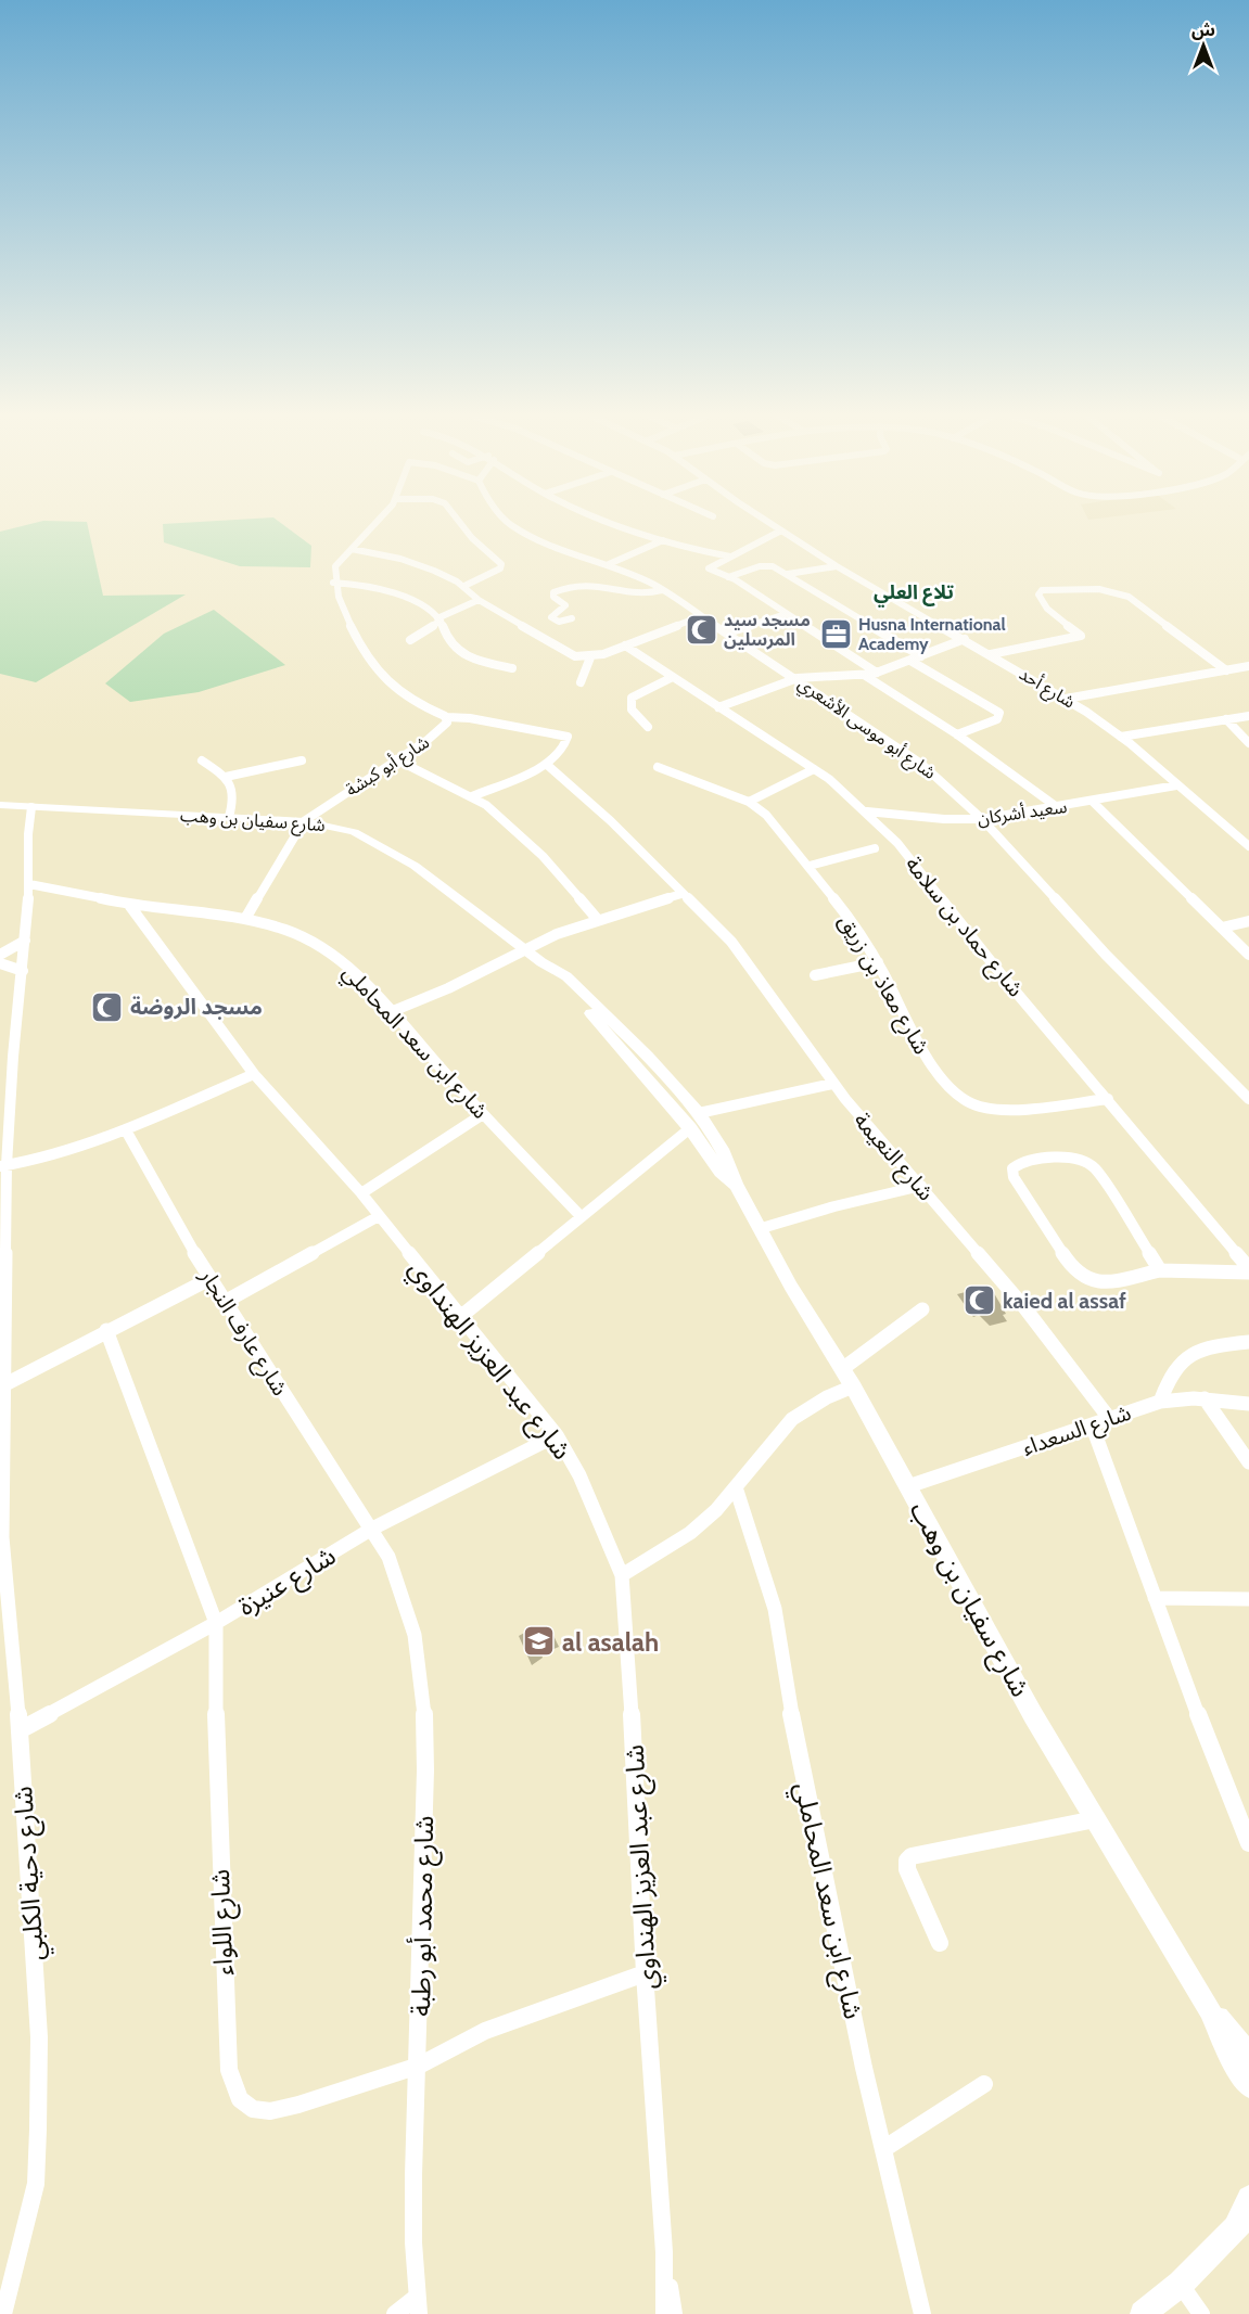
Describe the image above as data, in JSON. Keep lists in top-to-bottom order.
{
  "streets": {
    "street": [
      "شارع أحد",
      "شارع أبو موسى الأشعري",
      "شارع أبو كبشة",
      "سعيد أشركان",
      "شارع سفيان بن وهب",
      "شارع حماد بن سلامة",
      "شارع معاذ بن زريق",
      "شارع ابن سعد المحاملي",
      "شارع النعيمة",
      "شارع عارف النجار",
      "شارع عبد العزيز الهنداوي",
      "شارع السعداء",
      "شارع عنيزة",
      "شارع دحية الكلبي",
      "شارع محمد أبو رطبة",
      "شارع اللواء"
    ]
  },
  "crossings": [
    ["شارع أحد", "سعيد أشركان"],
    ["شارع أبو موسى الأشعري", "سعيد أشركان"],
    ["شارع أبو كبشة", "شارع سفيان بن وهب"],
    ["سعيد أشركان", "شارع حماد بن سلامة"],
    ["شارع سفيان بن وهب", "شارع السعداء"],
    ["شارع سفيان بن وهب", "شارع دحية الكلبي"],
    ["شارع حماد بن سلامة", "شارع معاذ بن زريق"],
    ["شارع ابن سعد المحاملي", "شارع عبد العزيز الهنداوي"],
    ["شارع ابن سعد المحاملي", "شارع دحية الكلبي"],
    ["شارع النعيمة", "شارع السعداء"],
    ["شارع عارف النجار", "شارع عنيزة"],
    ["شارع عارف النجار", "شارع محمد أبو رطبة"],
    ["شارع عبد العزيز الهنداوي", "شارع عنيزة"],
    ["شارع عبد العزيز الهنداوي", "شارع اللواء"],
    ["شارع عنيزة", "شارع دحية الكلبي"],
    ["شارع عنيزة", "شارع محمد أبو رطبة"],
    ["شارع عنيزة", "شارع اللواء"],
    ["شارع محمد أبو رطبة", "شارع اللواء"]
  ],
  "districts": ["تلاع العلي"],
  "places": {
    "mosque": ["مسجد سيد المرسلين", "مسجد الروضة", "kaied al assaf"],
    "office": ["Husna International Academy"],
    "school or university": ["al asalah"]
  },
  "north": "top"
}
